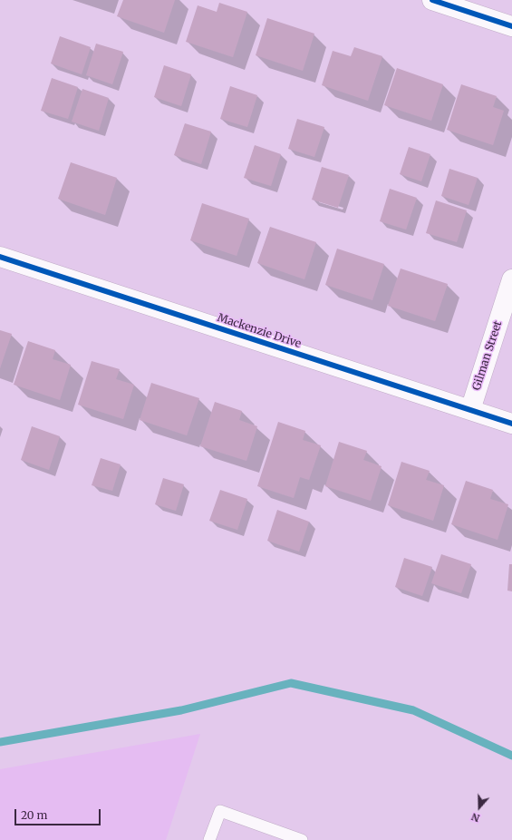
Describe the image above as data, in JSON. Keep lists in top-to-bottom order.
{
  "streets": {
    "street": ["Mackenzie Drive", "Gilman Street"]
  },
  "crossings": [
    ["Mackenzie Drive", "Gilman Street"]
  ],
  "scale_bar": "20 m",
  "north": "bottom"
}
